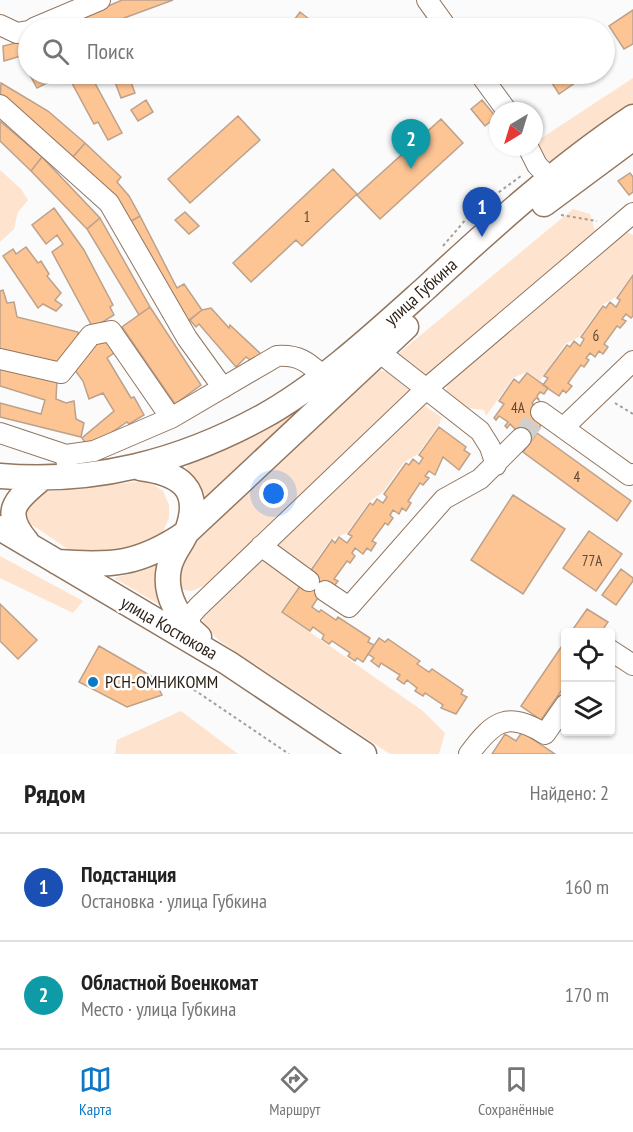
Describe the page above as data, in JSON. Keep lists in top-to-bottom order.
{
  "streets": {
    "main road": ["улица Губкина", "улица Костюкова"]
  },
  "places": ["РСН-ОМНИКОММ"],
  "house_numbers": [
    "1",
    "6",
    "4А",
    "4",
    "77А"
  ],
  "north": "bottom left",
  "page": {
    "search": "Поиск",
    "pins": ["2", "1"],
    "heading": ["Рядом", "Найдено: 2"],
    "list": [
      {
        "mark": "1",
        "name": "Подстанция",
        "note": "Остановка · улица Губкина",
        "value": "160 m"
      },
      {
        "mark": "2",
        "name": "Областной Военкомат",
        "note": "Место · улица Губкина",
        "value": "170 m"
      }
    ],
    "nav": ["Карта", "Маршрут", "Сохранённые"]
  }
}
